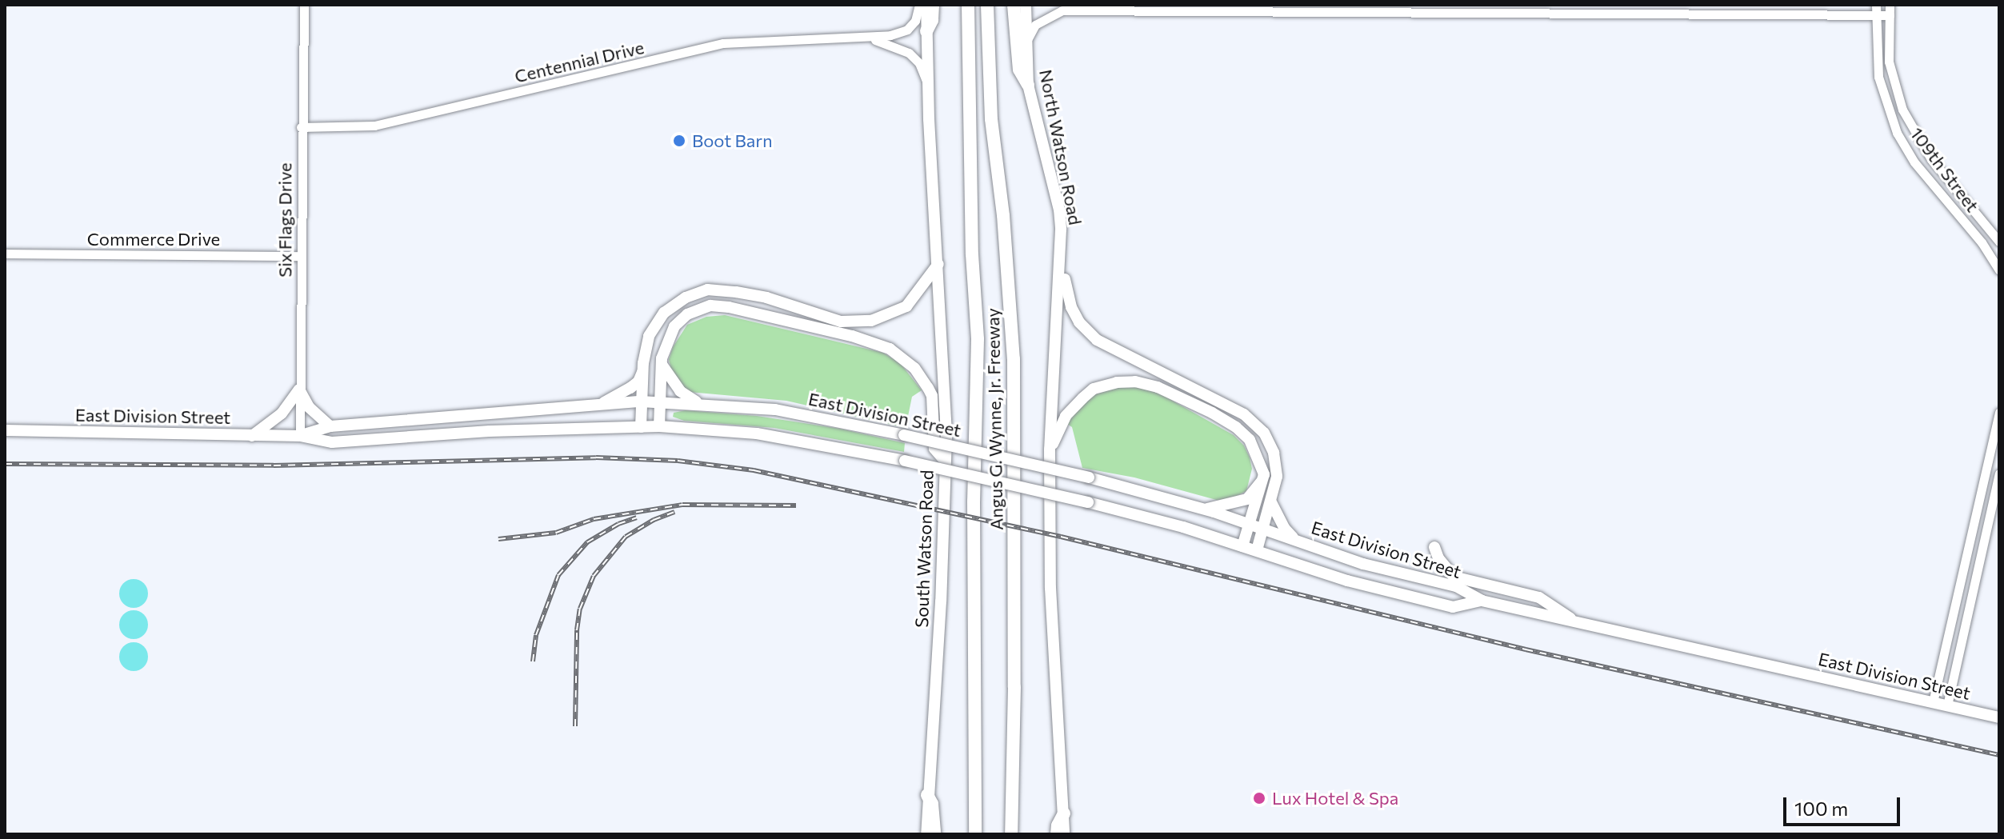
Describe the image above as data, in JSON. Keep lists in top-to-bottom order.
{
  "streets": {
    "highway": ["Angus G. Wynne, Jr. Freeway"],
    "main road": ["North Watson Road", "East Division Street", "South Watson Road"],
    "street": [
      "Centennial Drive",
      "109th Street",
      "Six Flags Drive",
      "Commerce Drive"
    ]
  },
  "crossings": [
    ["Centennial Drive", "Six Flags Drive"],
    ["Six Flags Drive", "Commerce Drive"],
    ["Six Flags Drive", "East Division Street"]
  ],
  "places": ["Boot Barn", "Lux Hotel & Spa"],
  "scale_bar": "100 m"
}
